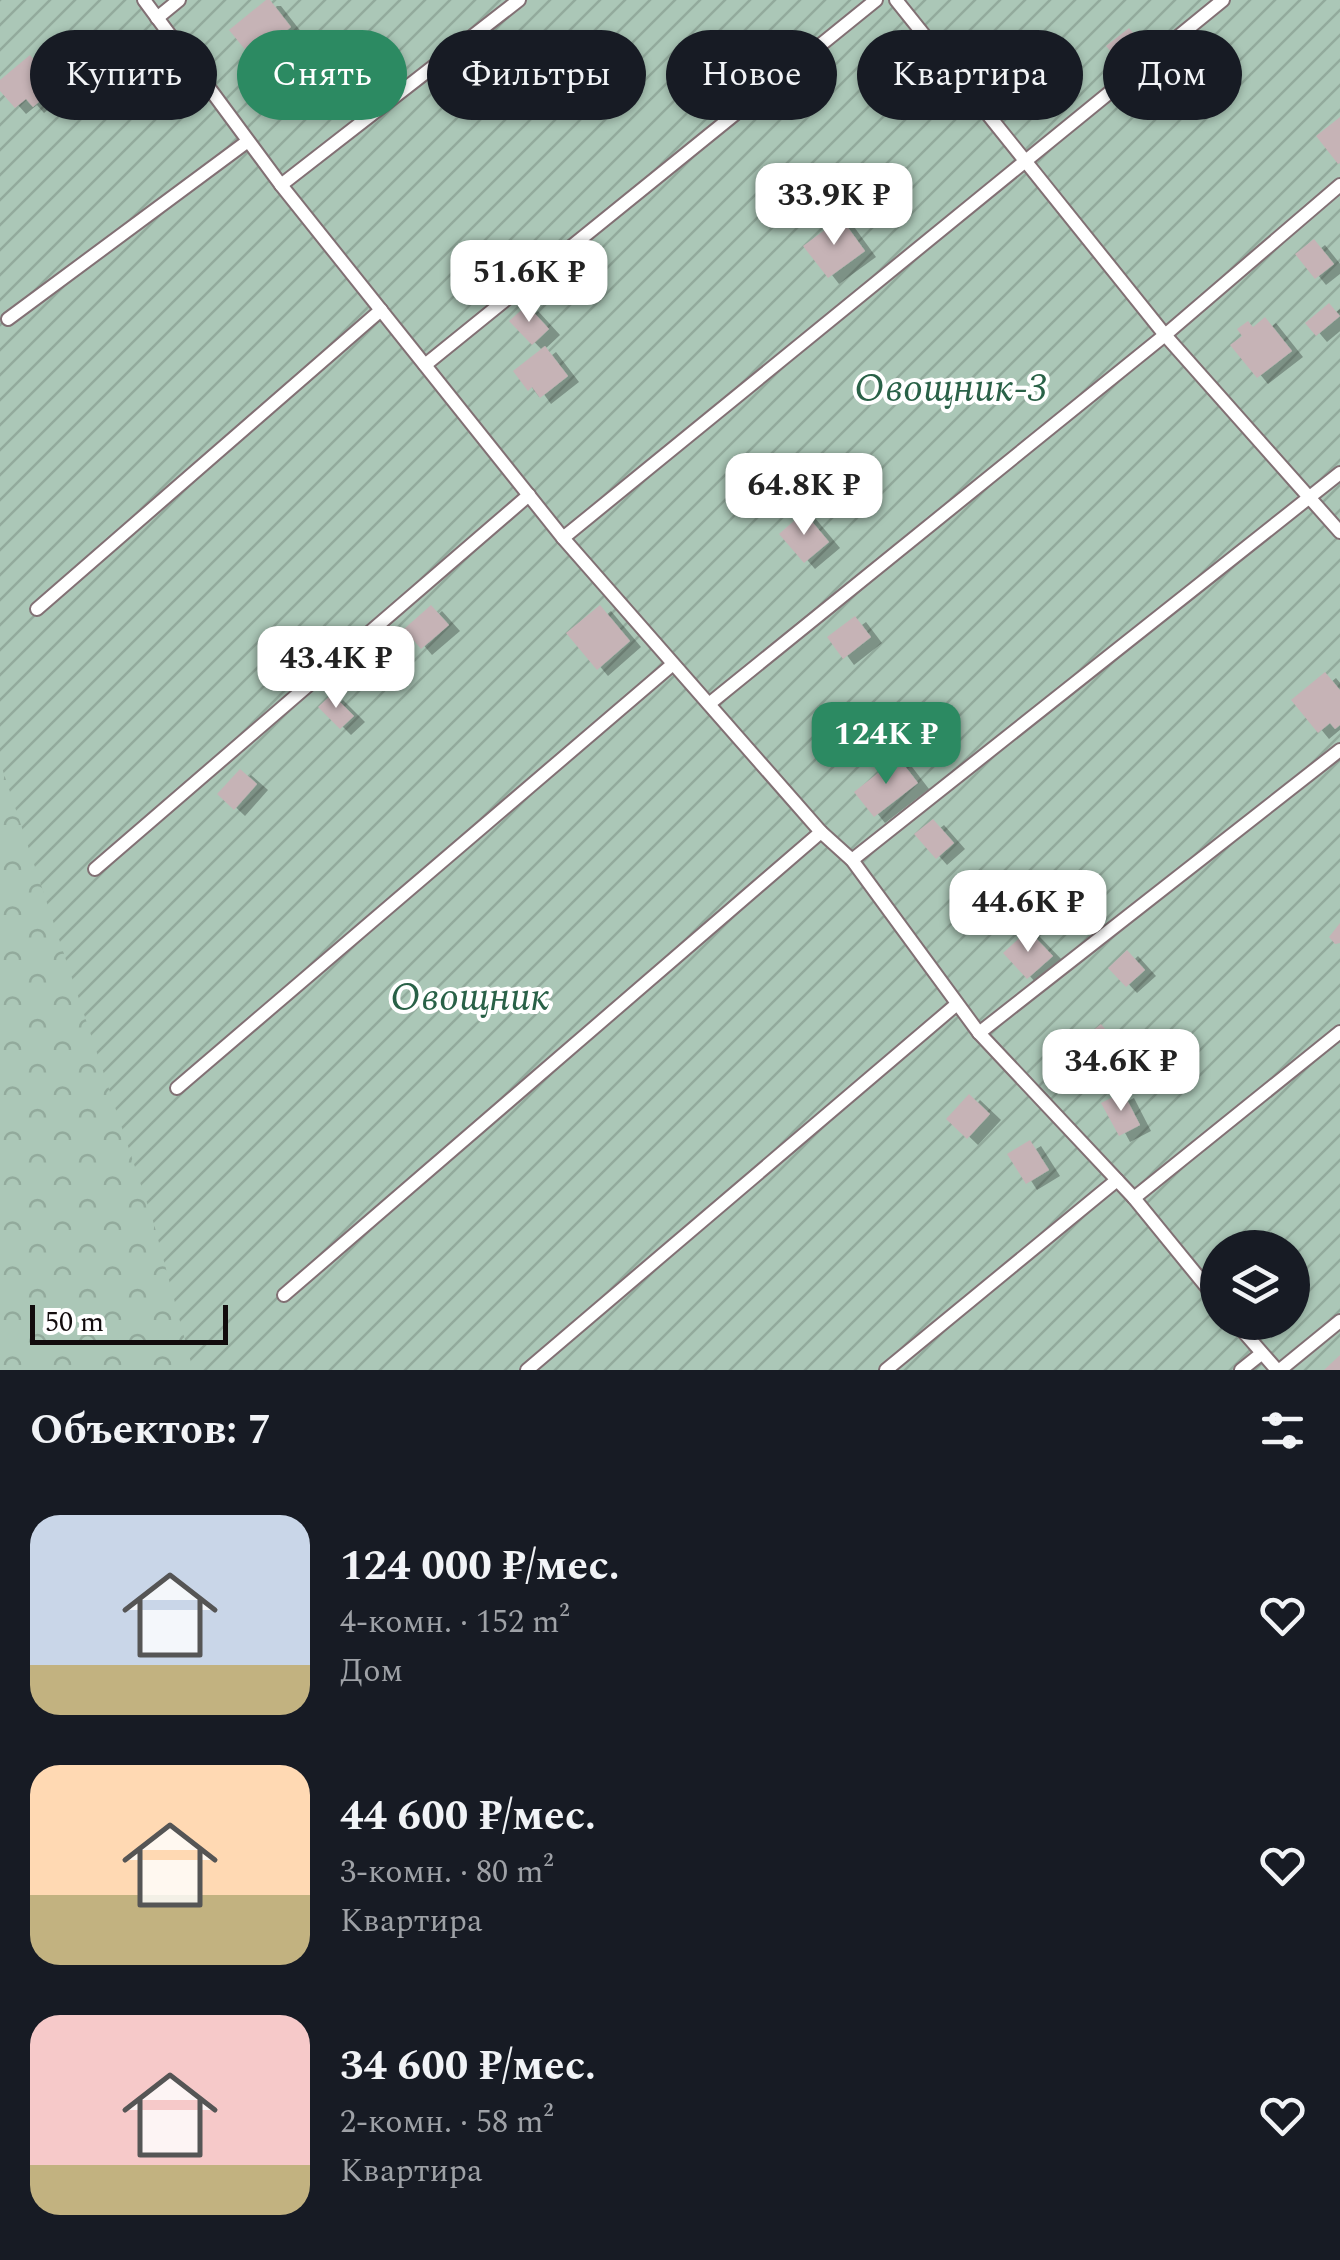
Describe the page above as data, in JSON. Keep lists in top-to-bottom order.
{
  "parks": ["Овощник-3", "Овощник"],
  "scale_bar": "50 m",
  "page": {
    "chip": [
      "Купить",
      "Снять",
      "Фильтры",
      "Новое",
      "Квартира",
      "Дом"
    ],
    "price": [
      "33.9K ₽",
      "51.6K ₽",
      "64.8K ₽",
      "43.4K ₽",
      "124K ₽",
      "44.6K ₽",
      "34.6K ₽"
    ],
    "scale": "50 m",
    "heading": "Объектов: 7",
    "list": [
      {
        "name": "124 000 ₽/мес.",
        "note": "4-комн. · 152 m² · Дом"
      },
      {
        "name": "44 600 ₽/мес.",
        "note": "3-комн. · 80 m² · Квартира"
      },
      {
        "name": "34 600 ₽/мес.",
        "note": "2-комн. · 58 m² · Квартира"
      }
    ]
  }
}
